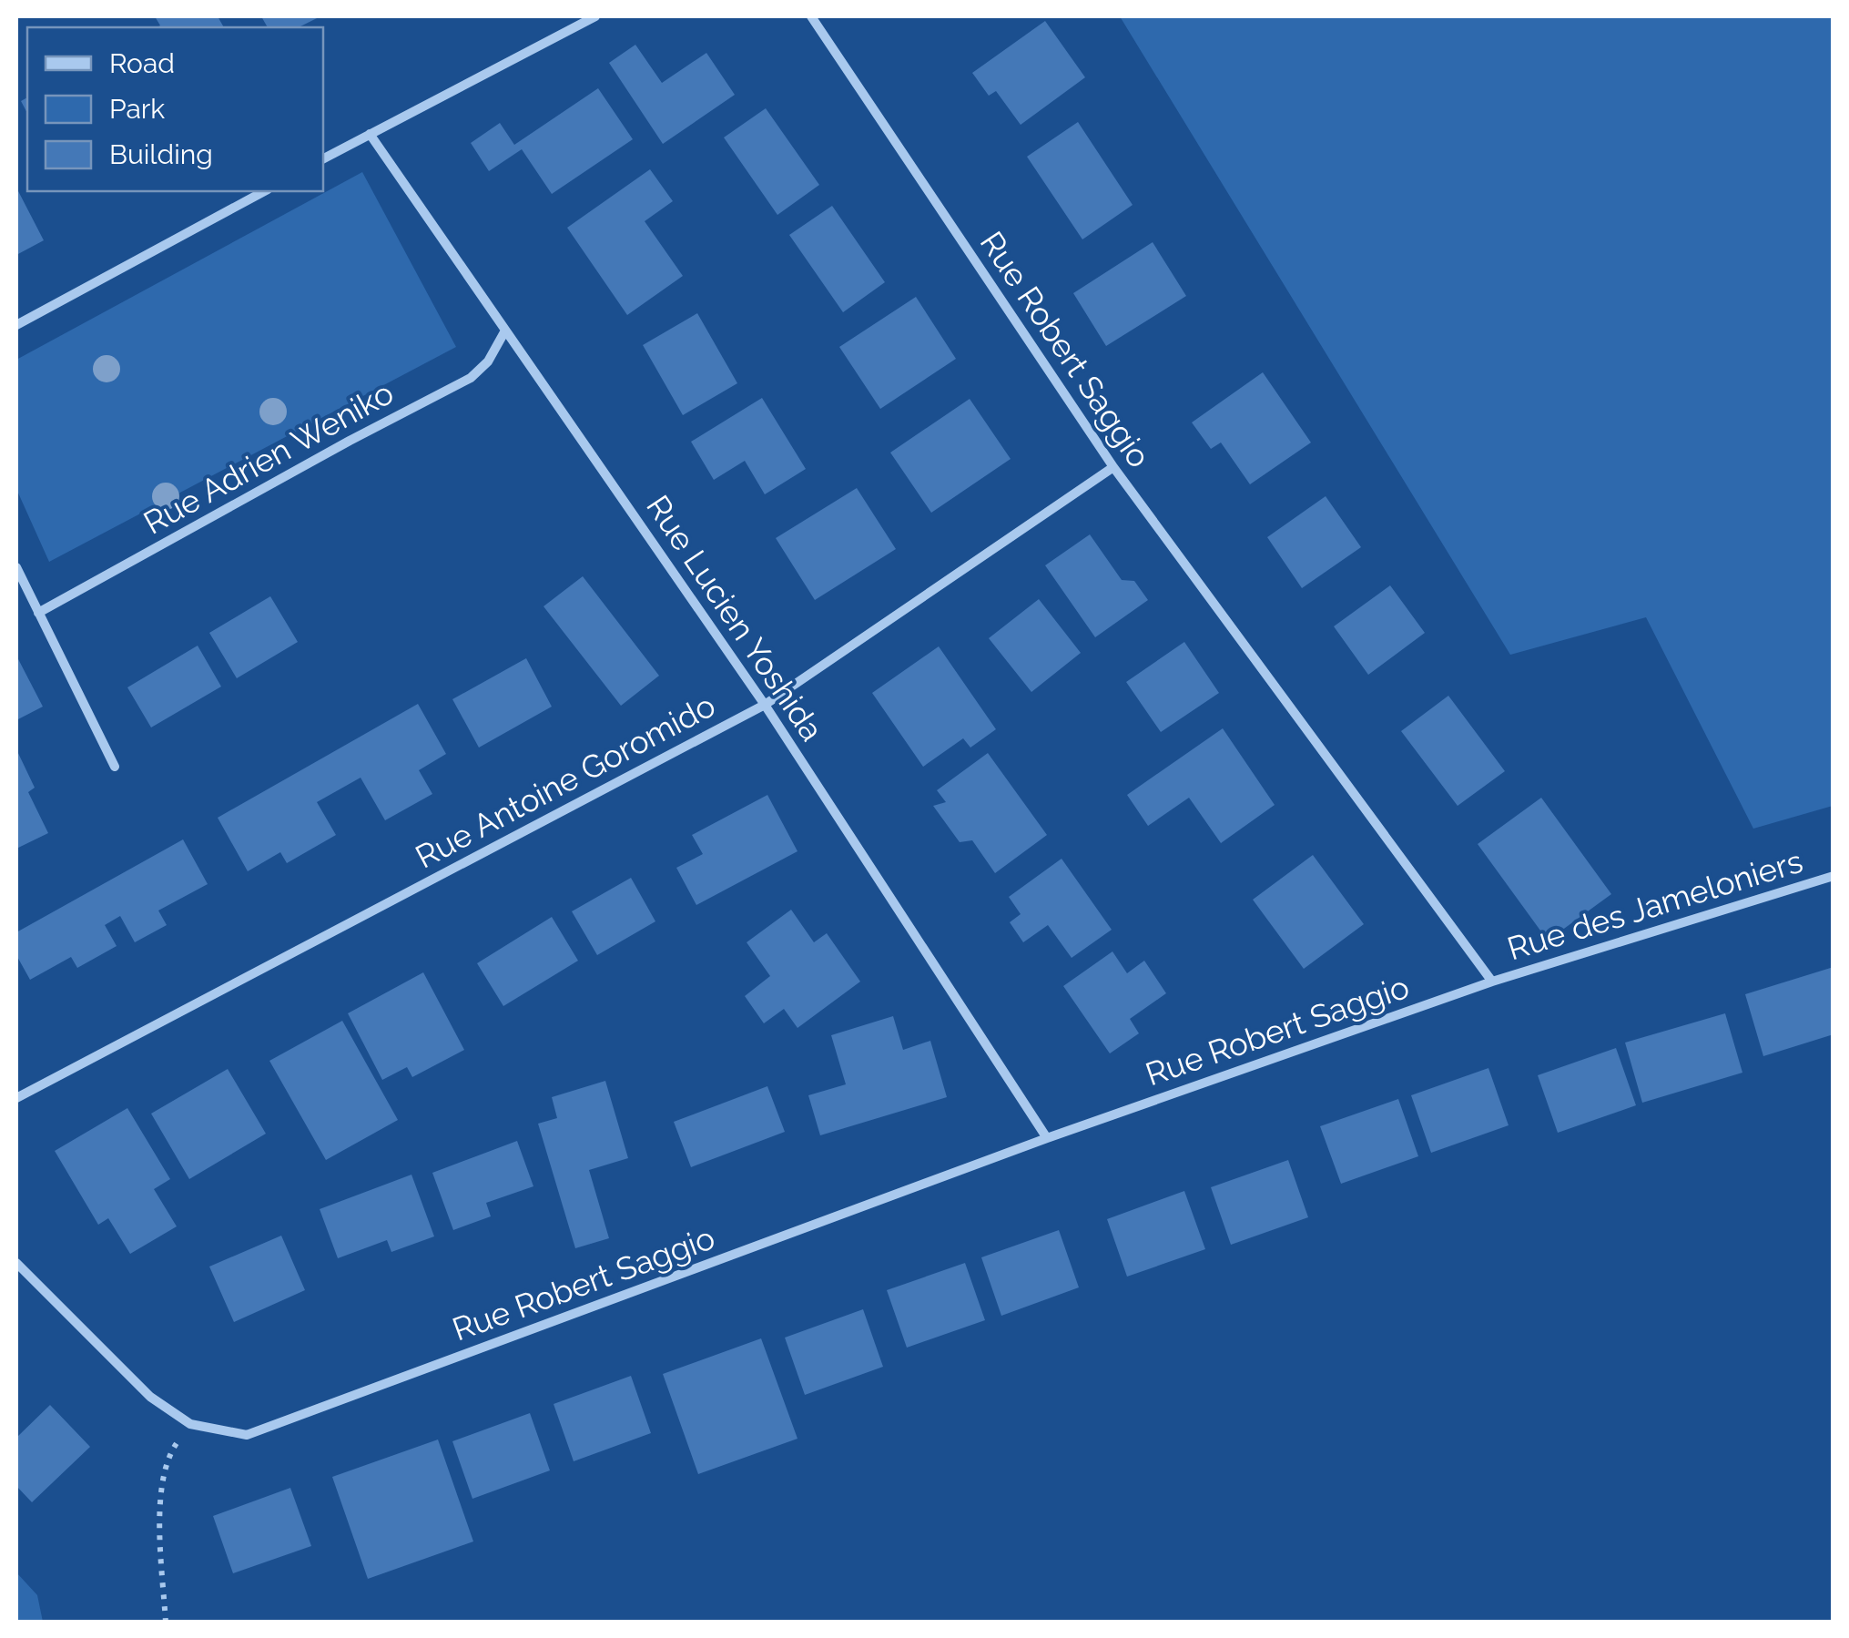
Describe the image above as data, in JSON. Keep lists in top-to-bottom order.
{
  "streets": {
    "street": [
      "Rue Robert Saggio",
      "Rue Adrien Weniko",
      "Rue Lucien Yoshida",
      "Rue Antoine Goromido",
      "Rue des Jameloniers"
    ]
  },
  "crossings": [
    ["Rue Robert Saggio", "Rue Lucien Yoshida"],
    ["Rue Robert Saggio", "Rue Antoine Goromido"],
    ["Rue Robert Saggio", "Rue des Jameloniers"],
    ["Rue Adrien Weniko", "Rue Lucien Yoshida"],
    ["Rue Lucien Yoshida", "Rue Antoine Goromido"]
  ],
  "legend": ["Road", "Park", "Building"]
}
